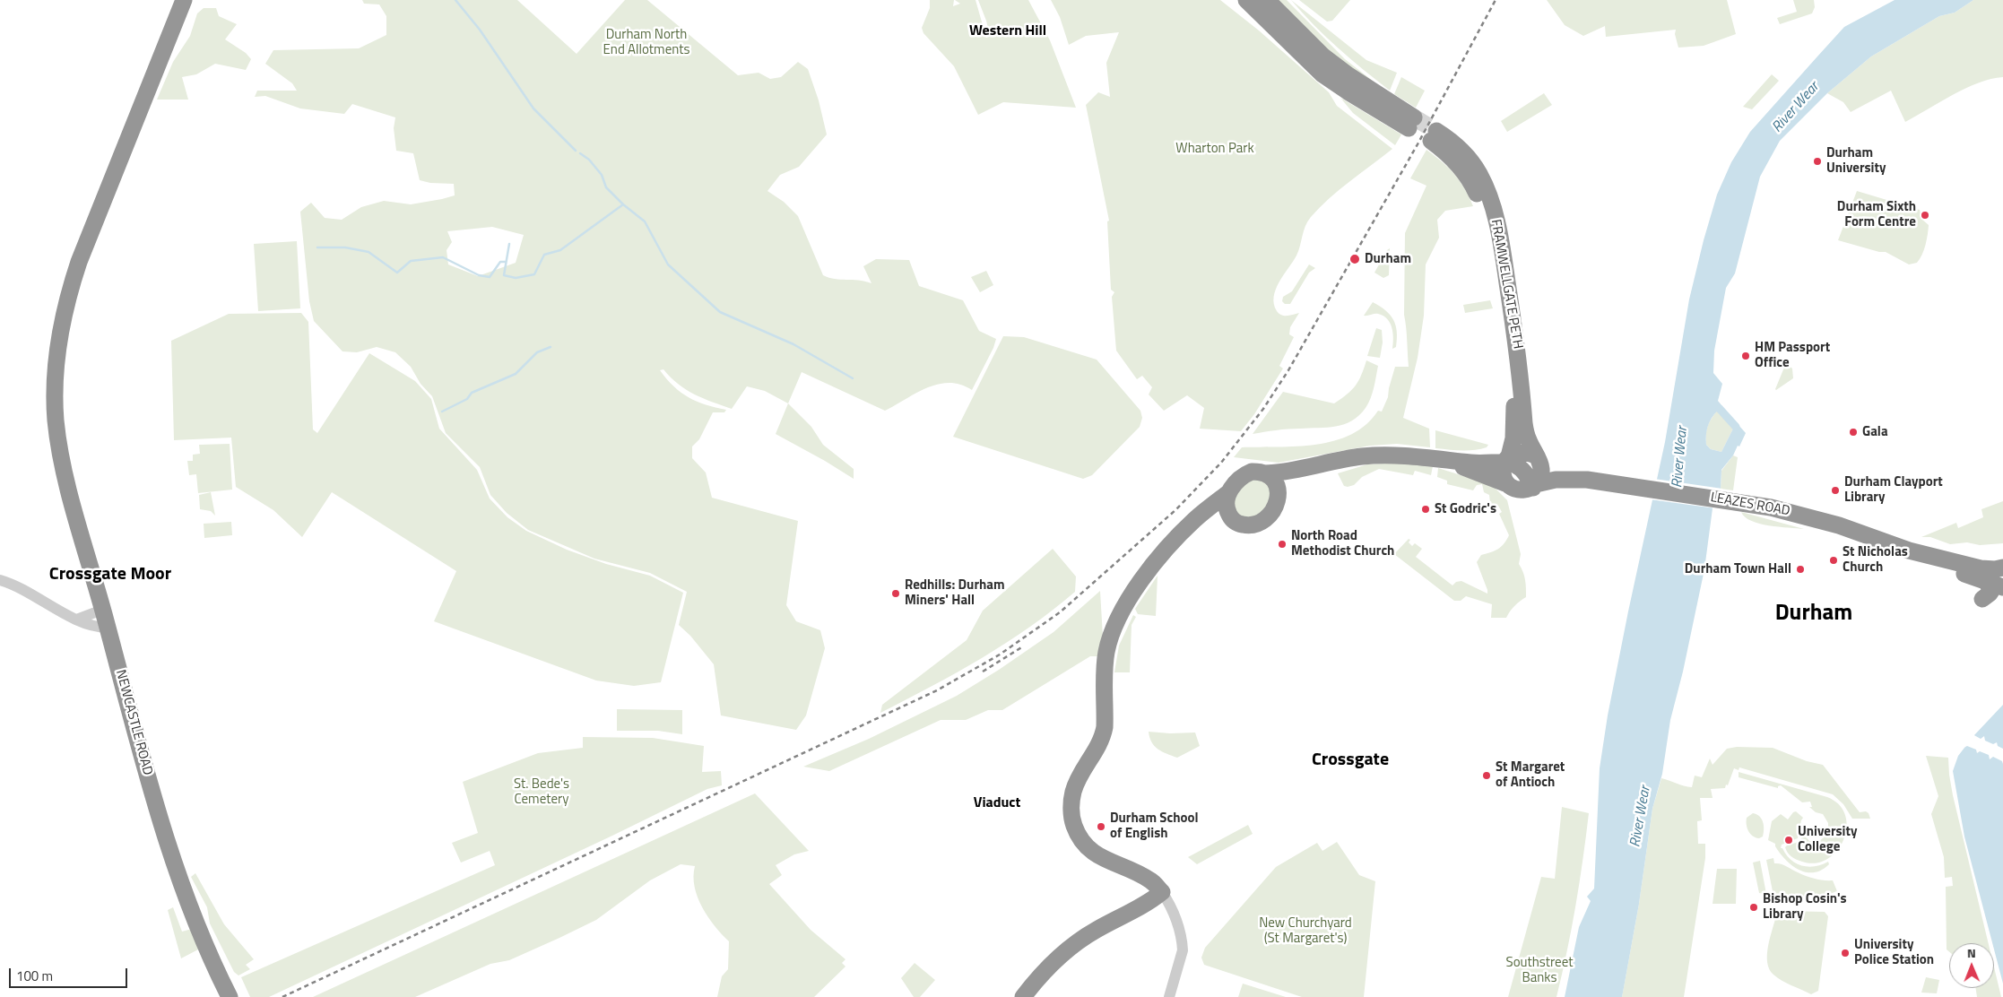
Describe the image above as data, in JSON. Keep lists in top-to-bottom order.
{
  "streets": {
    "highway": ["FRAMWELLGATE PETH", "LEAZES ROAD", "NEWCASTLE ROAD"]
  },
  "crossings": [
    ["FRAMWELLGATE PETH", "LEAZES ROAD"]
  ],
  "districts": [
    "Western Hill",
    "Crossgate Moor",
    "Durham",
    "Crossgate",
    "Viaduct"
  ],
  "water": ["River Wear"],
  "parks": [
    "Durham North End Allotments",
    "Wharton Park",
    "St. Bede's Cemetery",
    "New Churchyard (St Margaret's)",
    "Southstreet Banks"
  ],
  "places": [
    "Durham University",
    "Durham Sixth Form Centre",
    "Durham",
    "HM Passport Office",
    "Gala",
    "Durham Clayport Library",
    "St Godric's",
    "North Road Methodist Church",
    "St Nicholas Church",
    "Durham Town Hall",
    "Redhills: Durham Miners' Hall",
    "St Margaret of Antioch",
    "Durham School of English",
    "University College",
    "Bishop Cosin's Library",
    "University Police Station"
  ],
  "scale_bar": "100 m",
  "north": "top"
}
